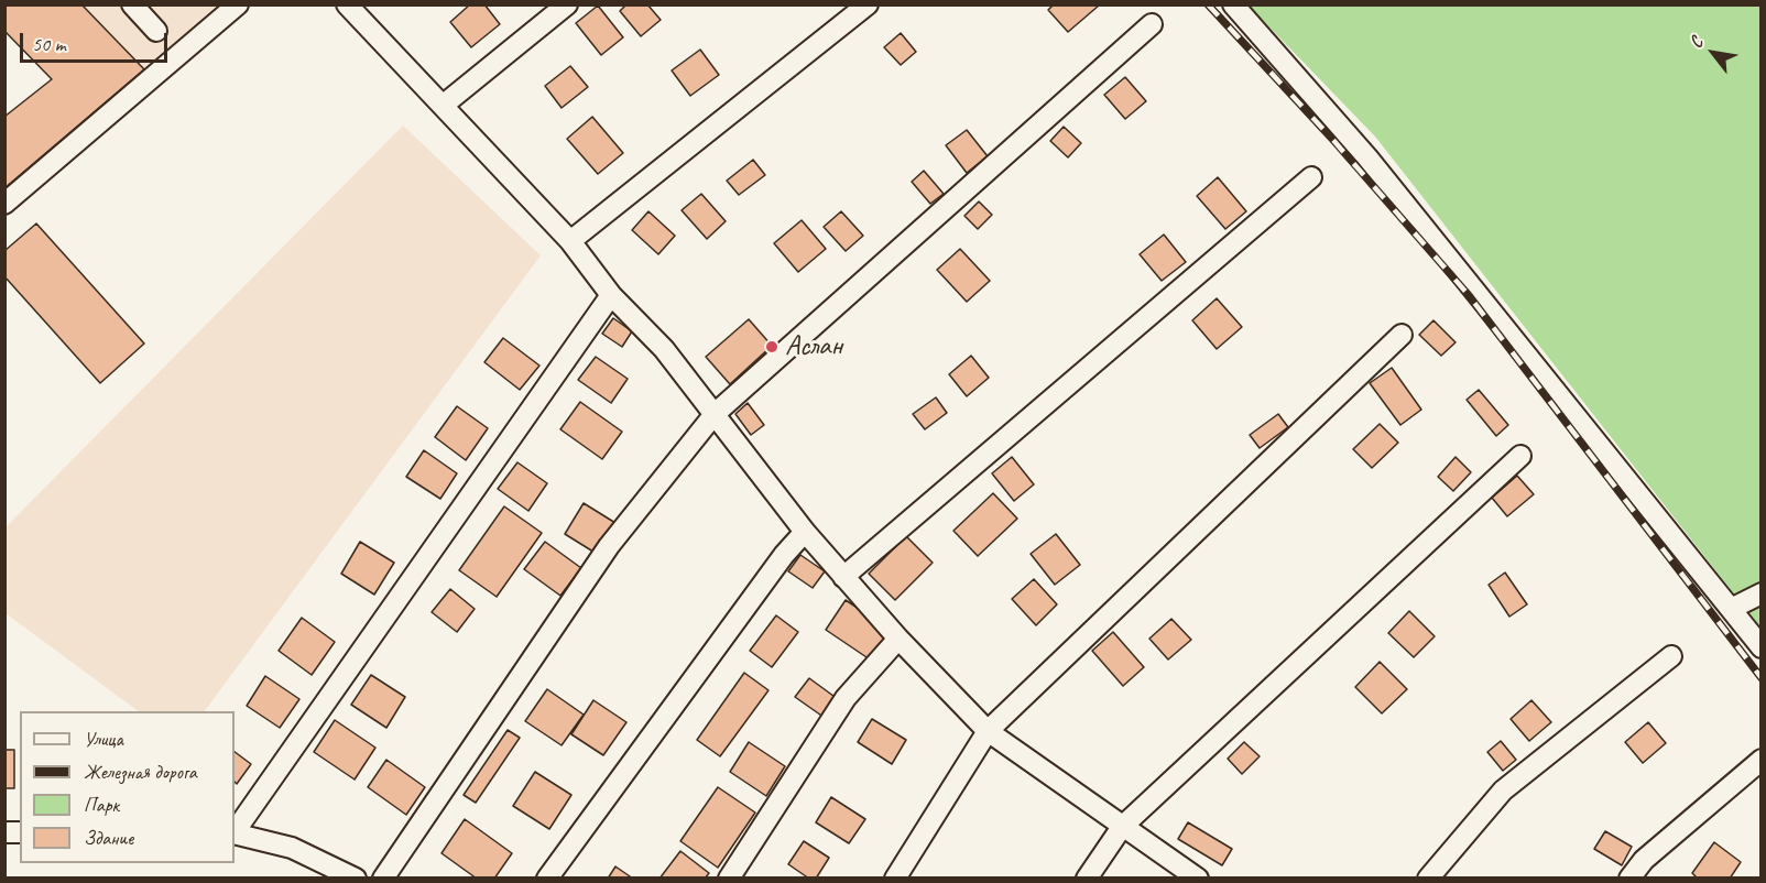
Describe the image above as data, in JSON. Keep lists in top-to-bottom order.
{
  "places": ["Аслан"],
  "legend": [
    "Улица",
    "Железная дорога",
    "Парк",
    "Здание"
  ],
  "scale_bar": "50 m",
  "north": "top left"
}
